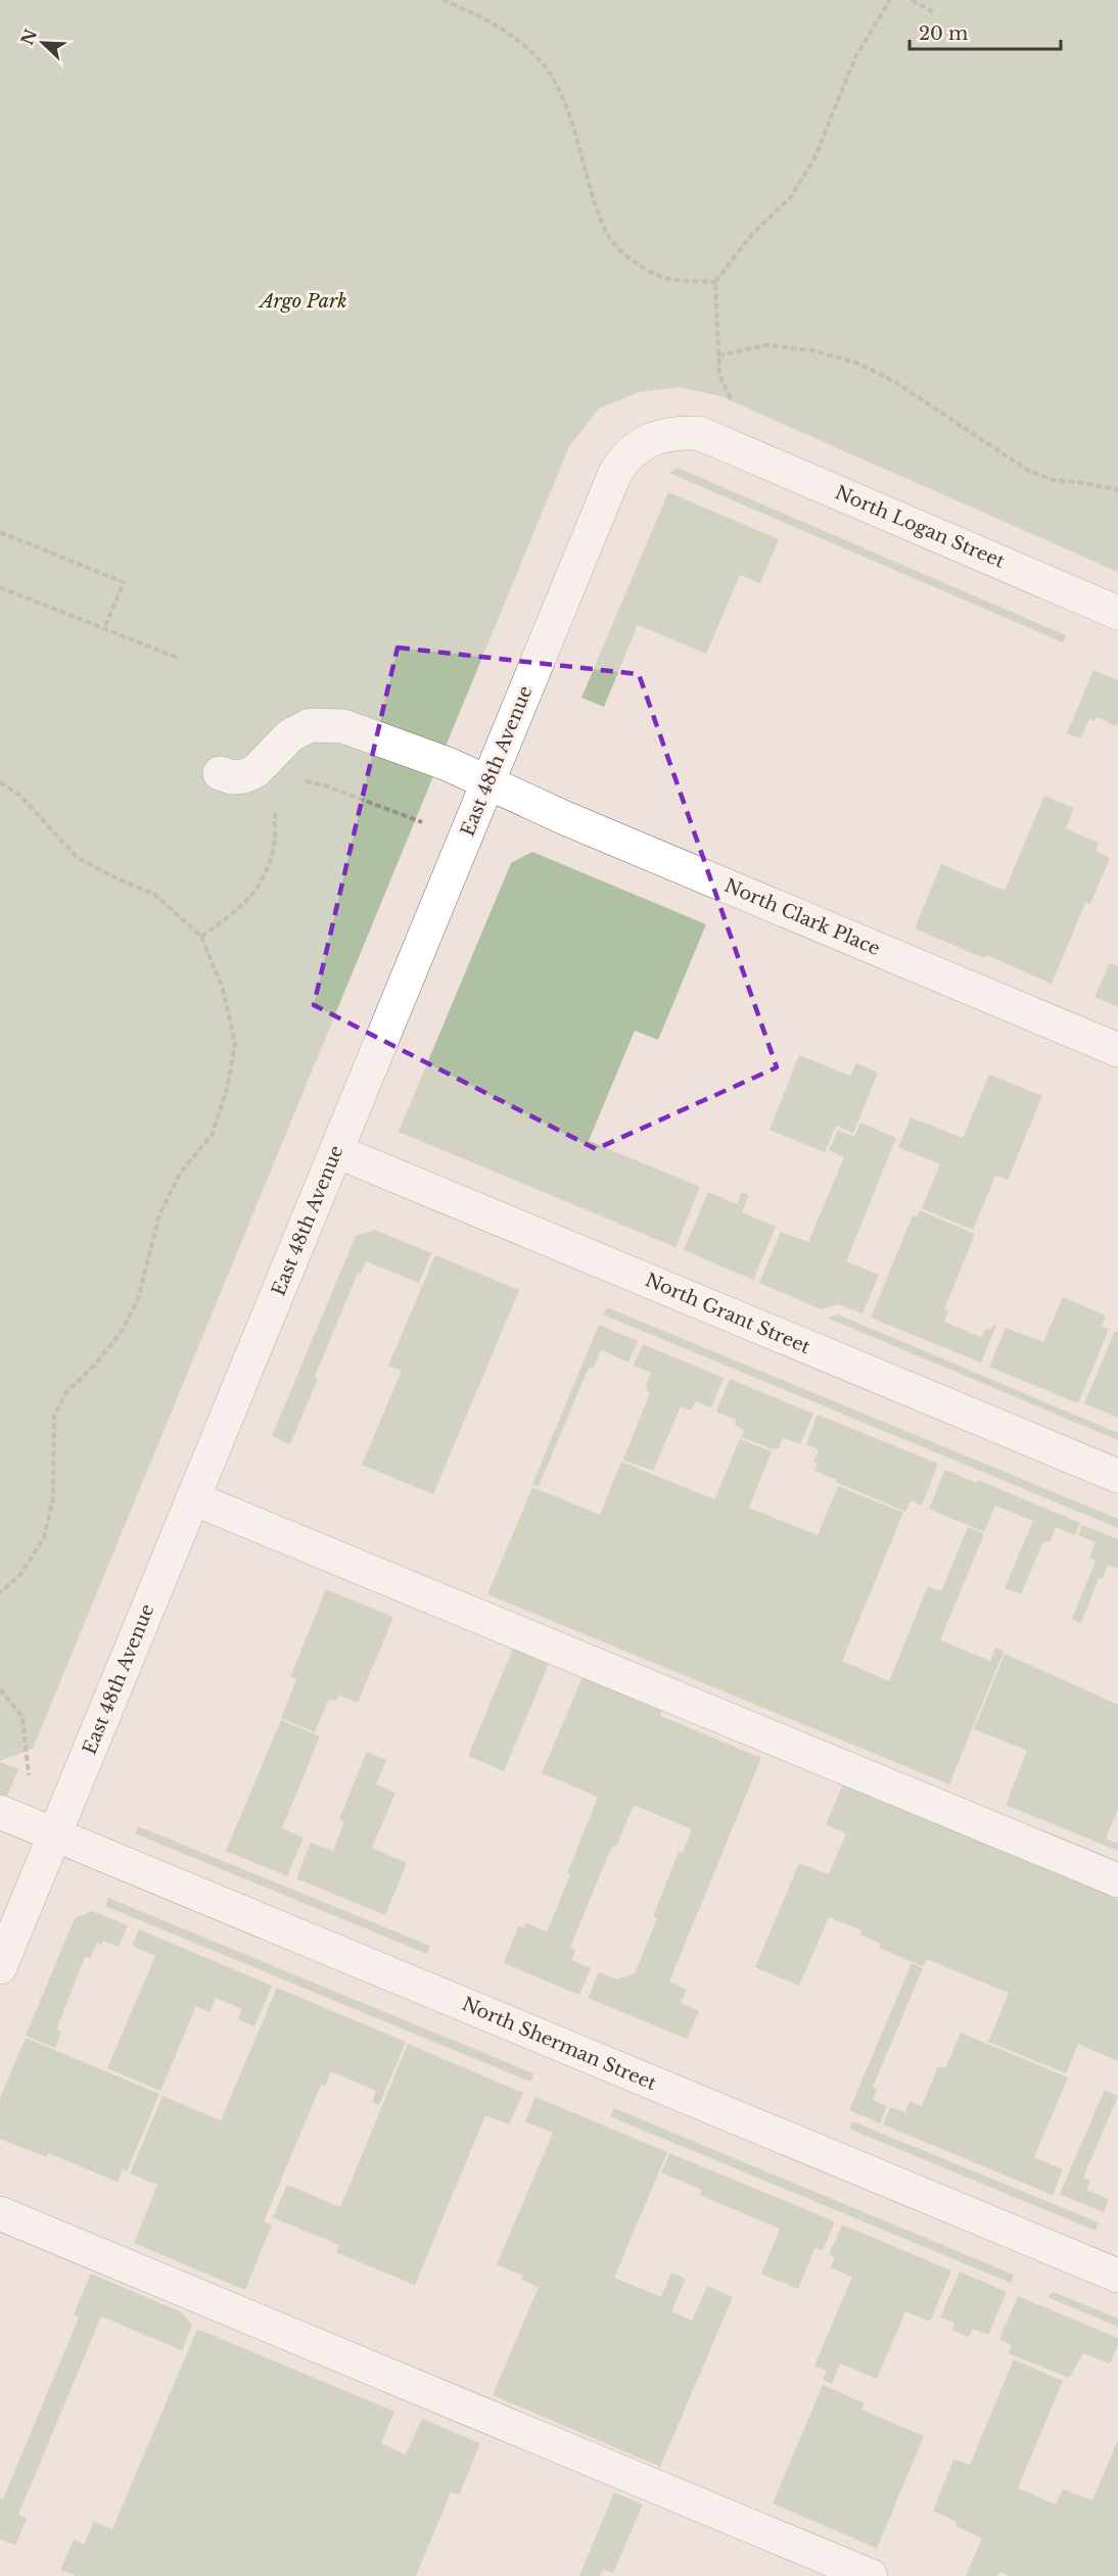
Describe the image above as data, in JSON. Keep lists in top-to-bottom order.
{
  "streets": {
    "street": [
      "North Logan Street",
      "East 48th Avenue",
      "North Clark Place",
      "North Grant Street",
      "North Sherman Street"
    ]
  },
  "crossings": [
    ["North Logan Street", "East 48th Avenue"],
    ["East 48th Avenue", "North Clark Place"],
    ["East 48th Avenue", "North Grant Street"],
    ["East 48th Avenue", "North Sherman Street"]
  ],
  "parks": ["Argo Park"],
  "scale_bar": "20 m",
  "north": "top left"
}
